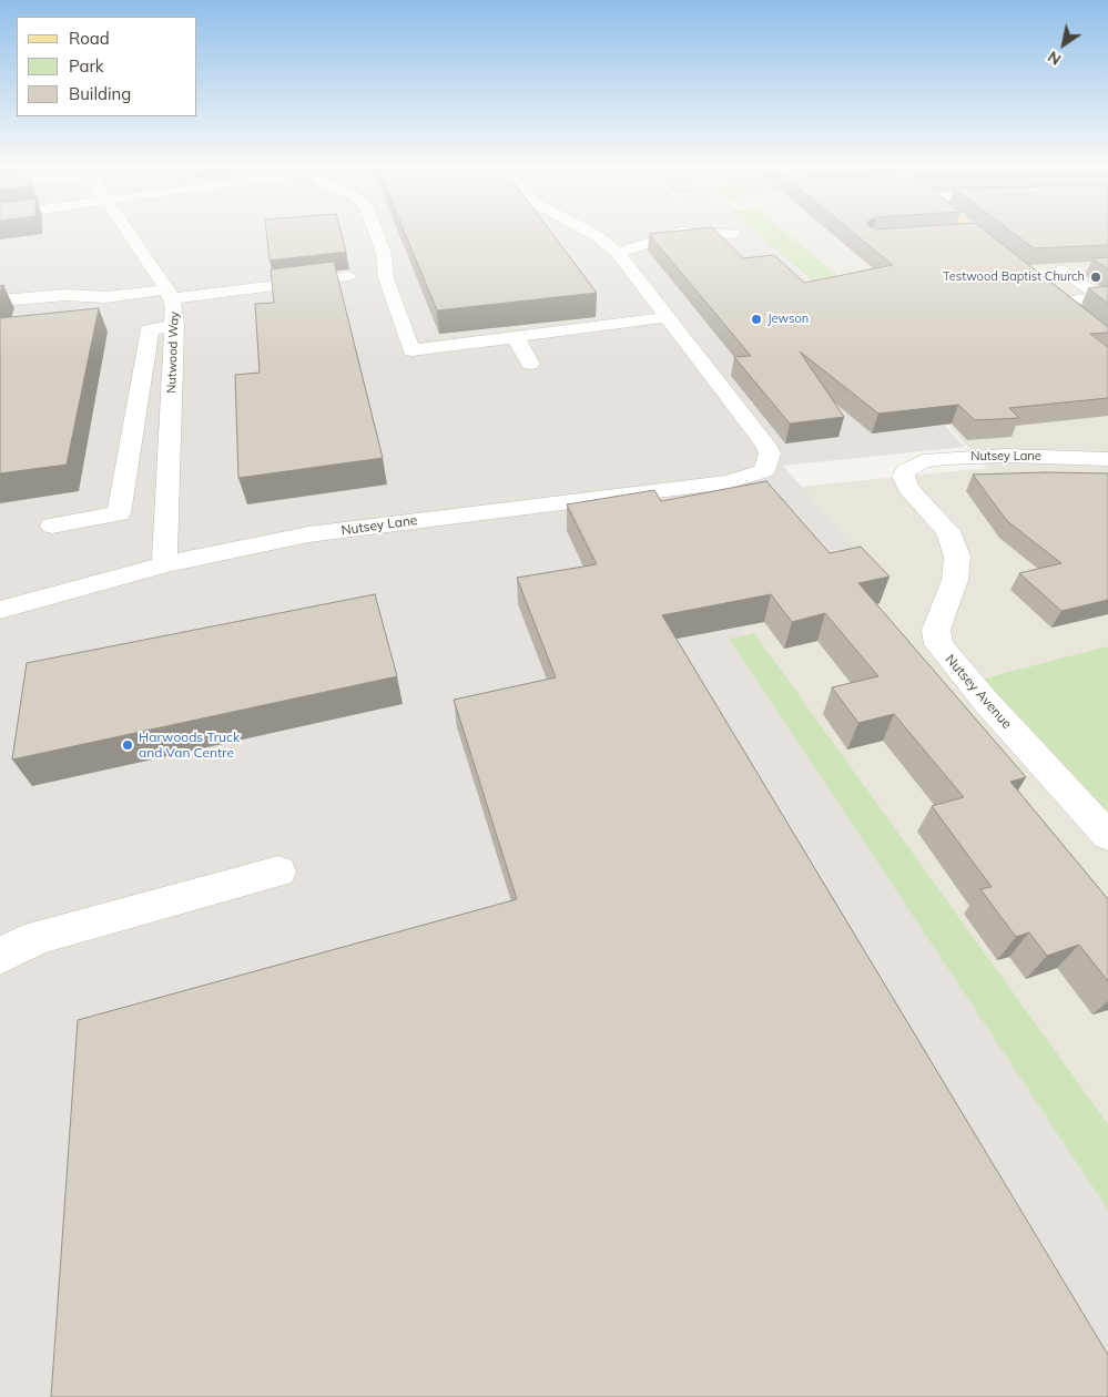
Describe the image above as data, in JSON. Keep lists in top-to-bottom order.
{
  "streets": {
    "street": ["Nutwood Way", "Nutsey Lane", "Nutsey Avenue"]
  },
  "crossings": [
    ["Nutwood Way", "Nutsey Lane"],
    ["Nutsey Lane", "Nutsey Avenue"]
  ],
  "places": ["Testwood Baptist Church", "Jewson", "Harwoods Truck and Van Centre"],
  "legend": ["Road", "Park", "Building"],
  "north": "bottom left"
}
